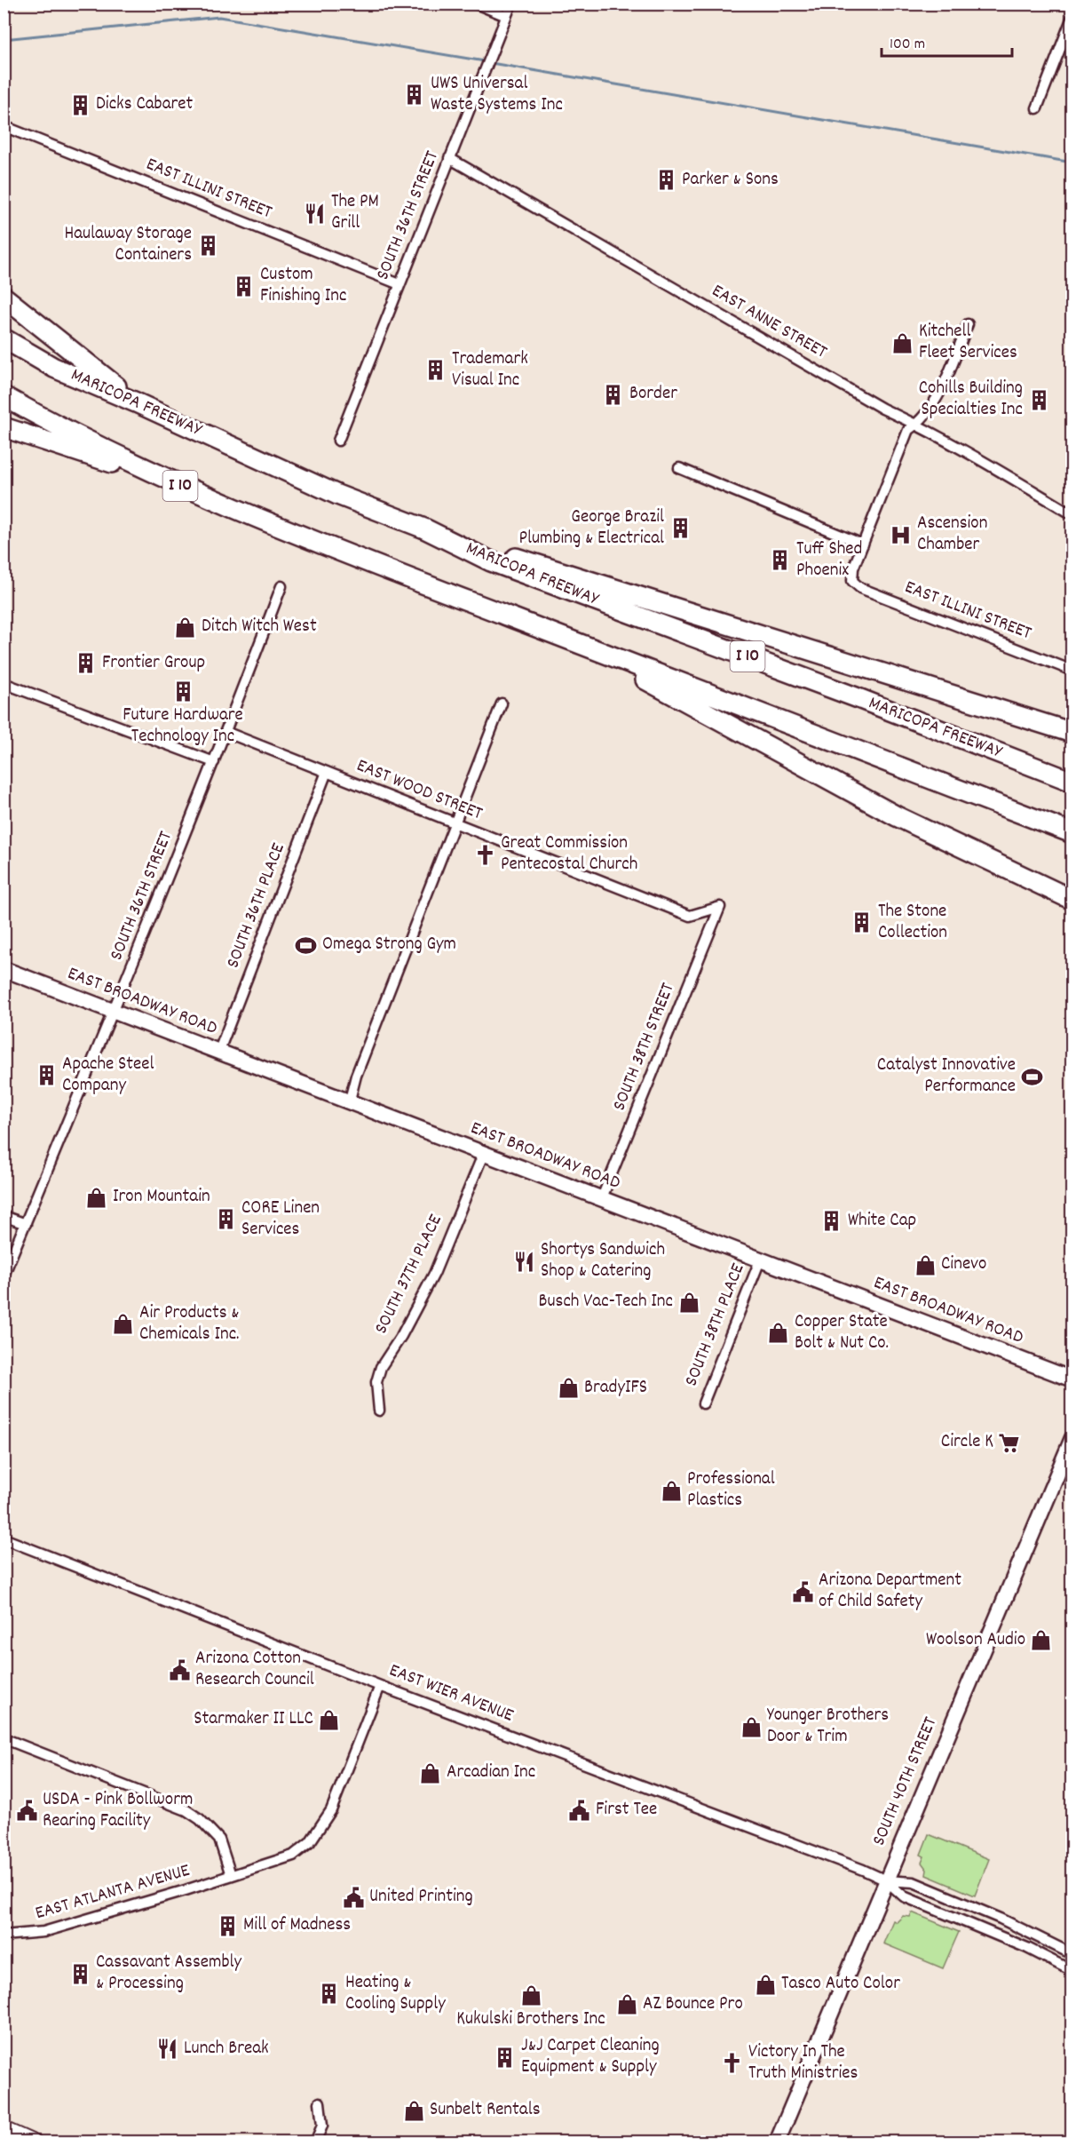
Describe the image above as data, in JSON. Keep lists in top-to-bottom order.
{
  "streets": {
    "highway": ["MARICOPA FREEWAY", "I 10"],
    "main road": ["EAST BROADWAY ROAD", "SOUTH 40TH STREET"],
    "street": [
      "EAST ILLINI STREET",
      "SOUTH 36TH STREET",
      "EAST ANNE STREET",
      "EAST WOOD STREET",
      "SOUTH 36TH PLACE",
      "SOUTH 38TH STREET",
      "SOUTH 37TH PLACE",
      "SOUTH 38TH PLACE",
      "EAST WIER AVENUE",
      "EAST ATLANTA AVENUE"
    ]
  },
  "crossings": [
    ["EAST ILLINI STREET", "SOUTH 36TH STREET"],
    ["SOUTH 36TH STREET", "EAST ANNE STREET"],
    ["SOUTH 36TH STREET", "EAST WOOD STREET"],
    ["SOUTH 36TH STREET", "EAST BROADWAY ROAD"],
    ["EAST WOOD STREET", "SOUTH 36TH PLACE"],
    ["EAST WOOD STREET", "SOUTH 38TH STREET"],
    ["SOUTH 36TH PLACE", "EAST BROADWAY ROAD"],
    ["EAST BROADWAY ROAD", "SOUTH 38TH STREET"],
    ["EAST BROADWAY ROAD", "SOUTH 37TH PLACE"],
    ["EAST BROADWAY ROAD", "SOUTH 38TH PLACE"],
    ["EAST WIER AVENUE", "SOUTH 40TH STREET"]
  ],
  "places": {
    "building": [
      "UWS Universal Waste Systems Inc",
      "Dicks Cabaret",
      "Parker & Sons",
      "Haulaway Storage Containers",
      "Custom Finishing Inc",
      "Trademark Visual Inc",
      "Border",
      "Cohills Building Specialties Inc",
      "George Brazil Plumbing & Electrical",
      "Tuff Shed Phoenix",
      "Frontier Group",
      "Future Hardware Technology Inc",
      "The Stone Collection",
      "Apache Steel Company",
      "CORE Linen Services",
      "White Cap",
      "Mill of Madness",
      "Cassavant Assembly & Processing",
      "Heating & Cooling Supply",
      "J&J Carpet Cleaning Equipment & Supply"
    ],
    "restaurant": ["The PM Grill", "Shortys Sandwich Shop & Catering", "Lunch Break"],
    "shop": [
      "Kitchell Fleet Services",
      "Ditch Witch West",
      "Iron Mountain",
      "Cinevo",
      "Busch Vac-Tech Inc",
      "Air Products & Chemicals Inc.",
      "Copper State Bolt & Nut Co.",
      "BradyIFS",
      "Professional Plastics",
      "Woolson Audio",
      "Starmaker II LLC",
      "Younger Brothers Door & Trim",
      "Arcadian Inc",
      "Tasco Auto Color",
      "Kukulski Brothers Inc",
      "AZ Bounce Pro",
      "Sunbelt Rentals"
    ],
    "hospital": ["Ascension Chamber"],
    "church": ["Great Commission Pentecostal Church", "Victory In The Truth Ministries"],
    "sports": ["Omega Strong Gym", "Catalyst Innovative Performance"],
    "supermarket": ["Circle K"],
    "public building": [
      "Arizona Department of Child Safety",
      "Arizona Cotton Research Council",
      "First Tee",
      "USDA - Pink Bollworm Rearing Facility",
      "United Printing"
    ]
  },
  "scale_bar": "100 m"
}
